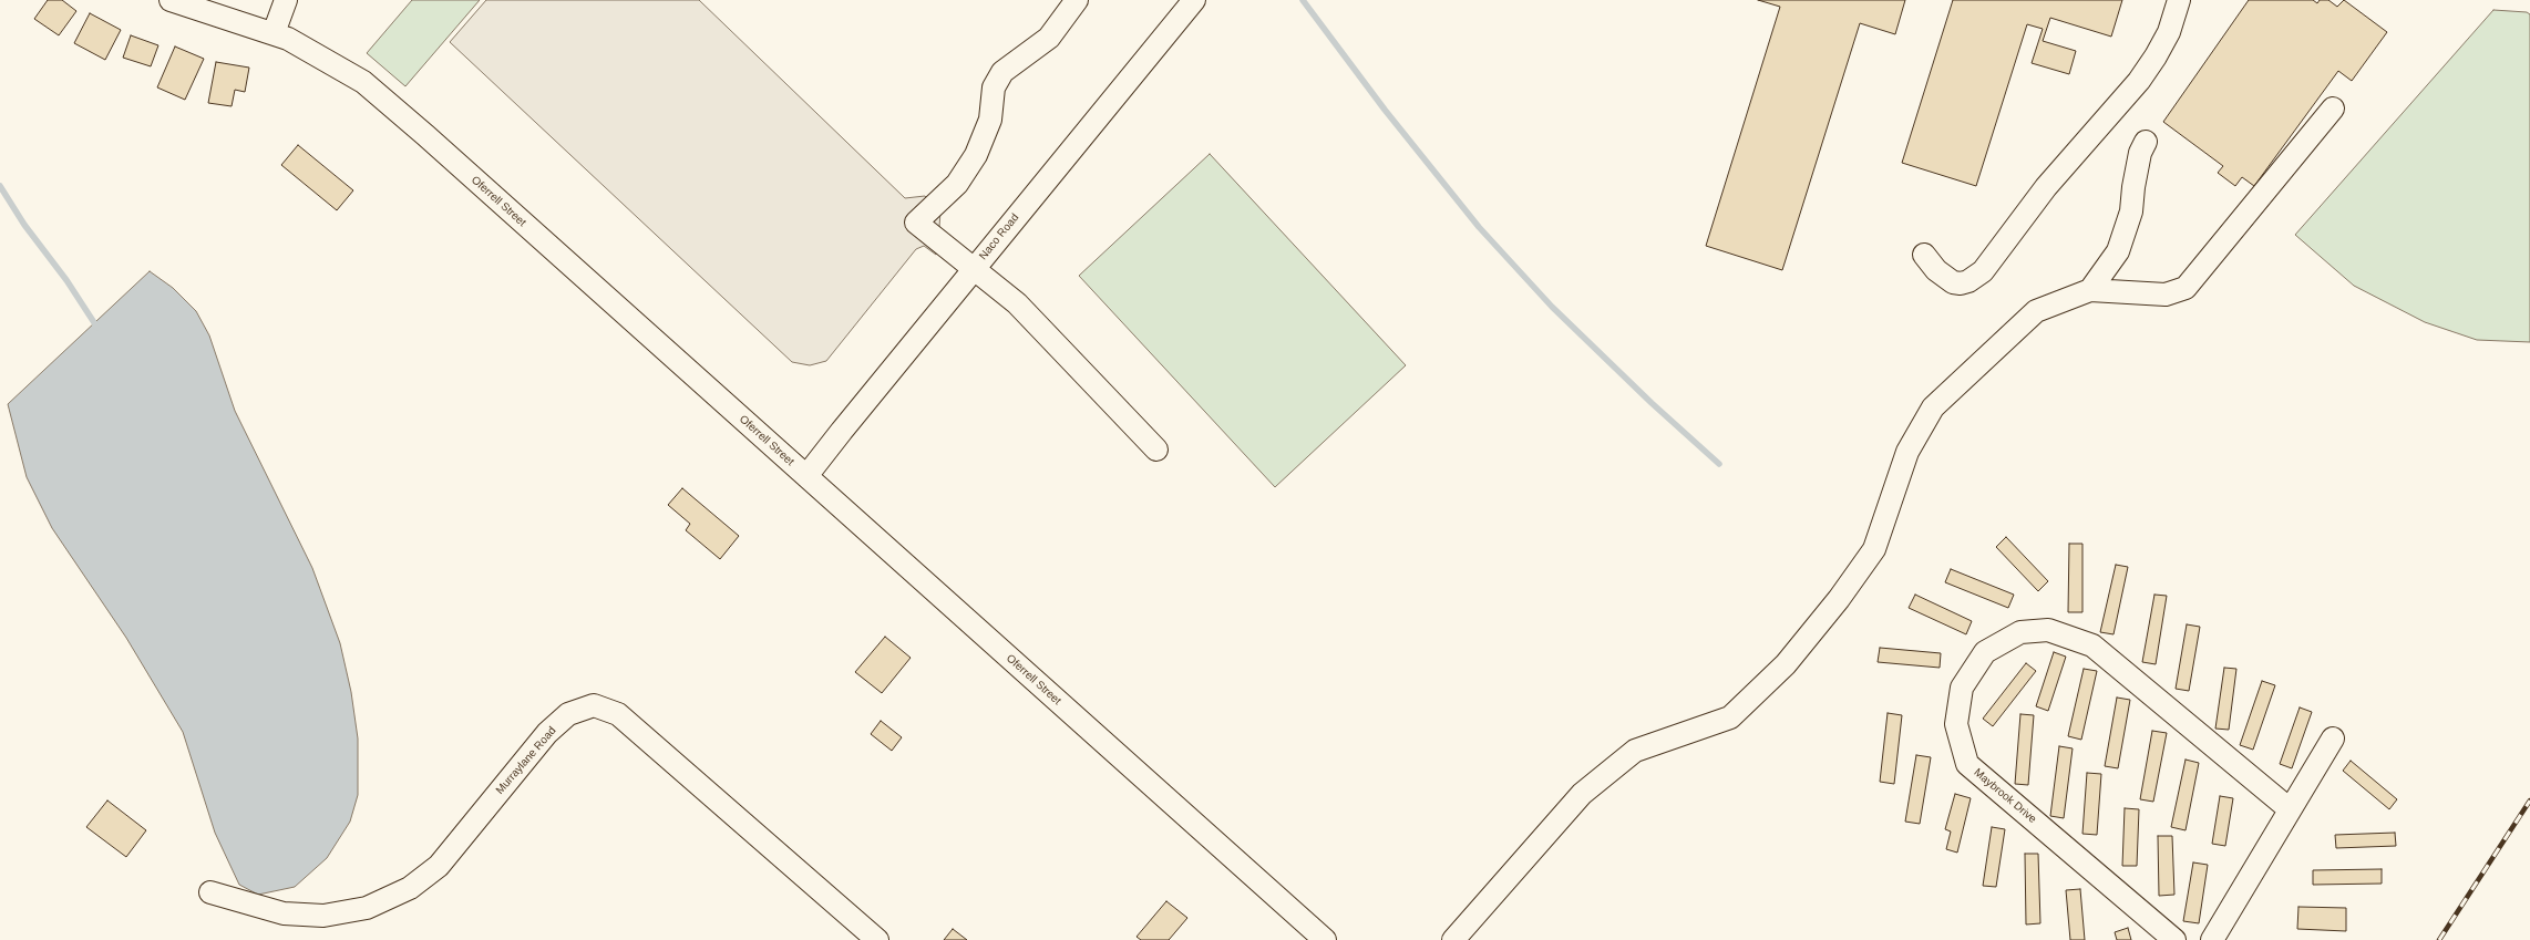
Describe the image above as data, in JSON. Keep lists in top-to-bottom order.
{
  "streets": {
    "street": [
      "Oferrell Street",
      "Naco Road",
      "Murraylane Road",
      "Maybrook Drive"
    ]
  },
  "crossings": [
    ["Oferrell Street", "Naco Road"]
  ]
}
